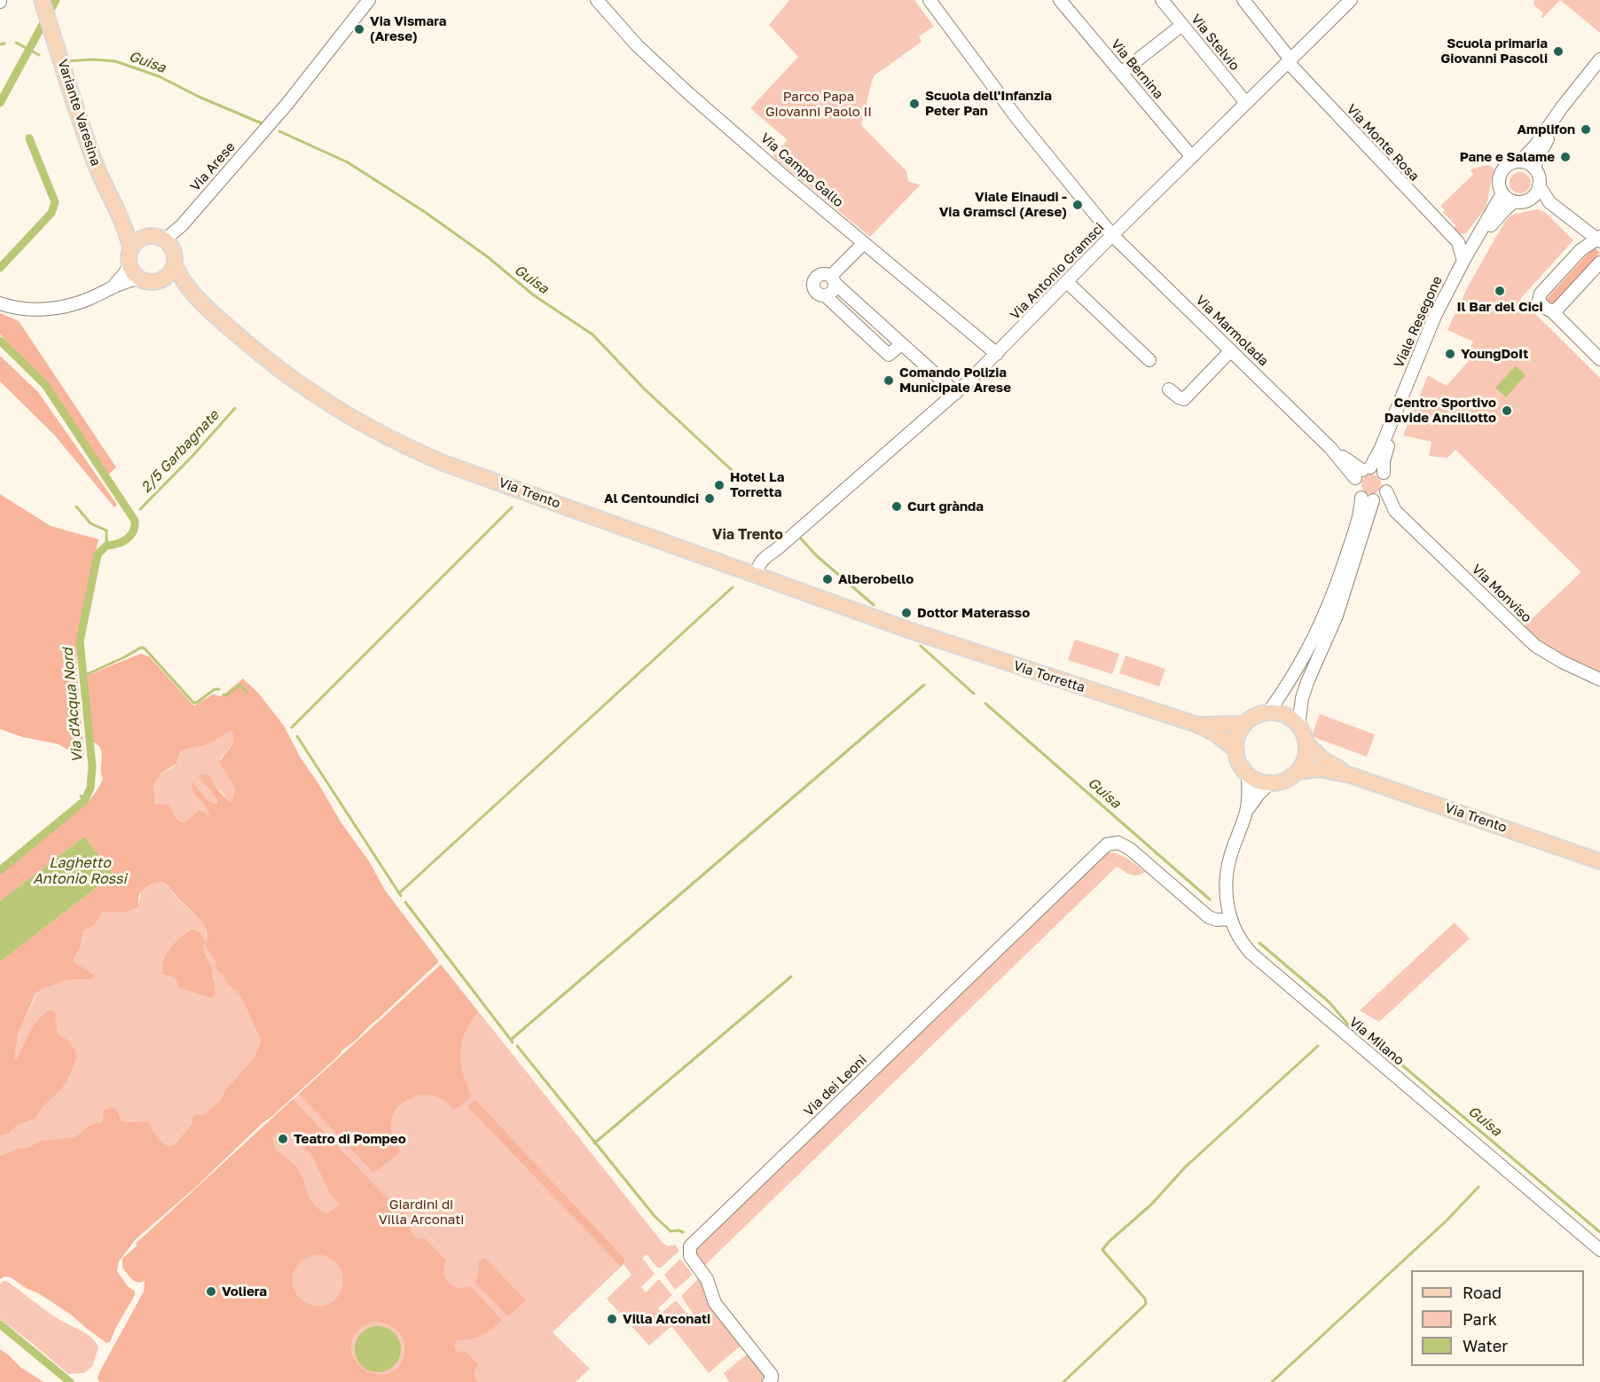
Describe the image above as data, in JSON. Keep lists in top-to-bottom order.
{
  "streets": {
    "main road": ["Variante Varesina", "Via Trento", "Via Torretta"],
    "street": [
      "Via Stelvio",
      "Via Bernina",
      "Via Monte Rosa",
      "Via Arese",
      "Via Campo Gallo",
      "Via Antonio Gramsci",
      "Viale Resegone",
      "Via Marmolada",
      "Via Monviso",
      "Via Milano",
      "Via dei Leoni"
    ]
  },
  "crossings": [
    ["Via Stelvio", "Via Antonio Gramsci"],
    ["Via Bernina", "Via Antonio Gramsci"],
    ["Variante Varesina", "Via Arese"],
    ["Variante Varesina", "Via Trento"],
    ["Via Monte Rosa", "Via Antonio Gramsci"],
    ["Via Monte Rosa", "Viale Resegone"],
    ["Via Arese", "Via Trento"],
    ["Via Campo Gallo", "Via Antonio Gramsci"],
    ["Via Antonio Gramsci", "Via Marmolada"],
    ["Via Antonio Gramsci", "Via Trento"],
    ["Viale Resegone", "Via Marmolada"],
    ["Viale Resegone", "Via Monviso"],
    ["Via Marmolada", "Via Monviso"],
    ["Via Trento", "Via Torretta"],
    ["Via Milano", "Via dei Leoni"]
  ],
  "districts": ["Via Trento"],
  "water": [
    "Guisa",
    "2/5 Garbagnate",
    "Via d'Acqua Nord",
    "Laghetto Antonio Rossi"
  ],
  "parks": ["Parco Papa Giovanni Paolo II", "Giardini di Villa Arconati"],
  "places": [
    "Via Vismara (Arese)",
    "Scuola primaria Giovanni Pascoli",
    "Scuola dell'Infanzia Peter Pan",
    "Amplifon",
    "Pane e Salame",
    "Viale Einaudi - Via Gramsci (Arese)",
    "Il Bar del Cici",
    "YoungDoIt",
    "Comando Polizia Municipale Arese",
    "Centro Sportivo Davide Ancillotto",
    "Hotel La Torretta",
    "Al Centoundici",
    "Curt grànda",
    "Alberobello",
    "Dottor Materasso",
    "Teatro di Pompeo",
    "Voliera",
    "Villa Arconati"
  ],
  "legend": ["Road", "Park", "Water"]
}
